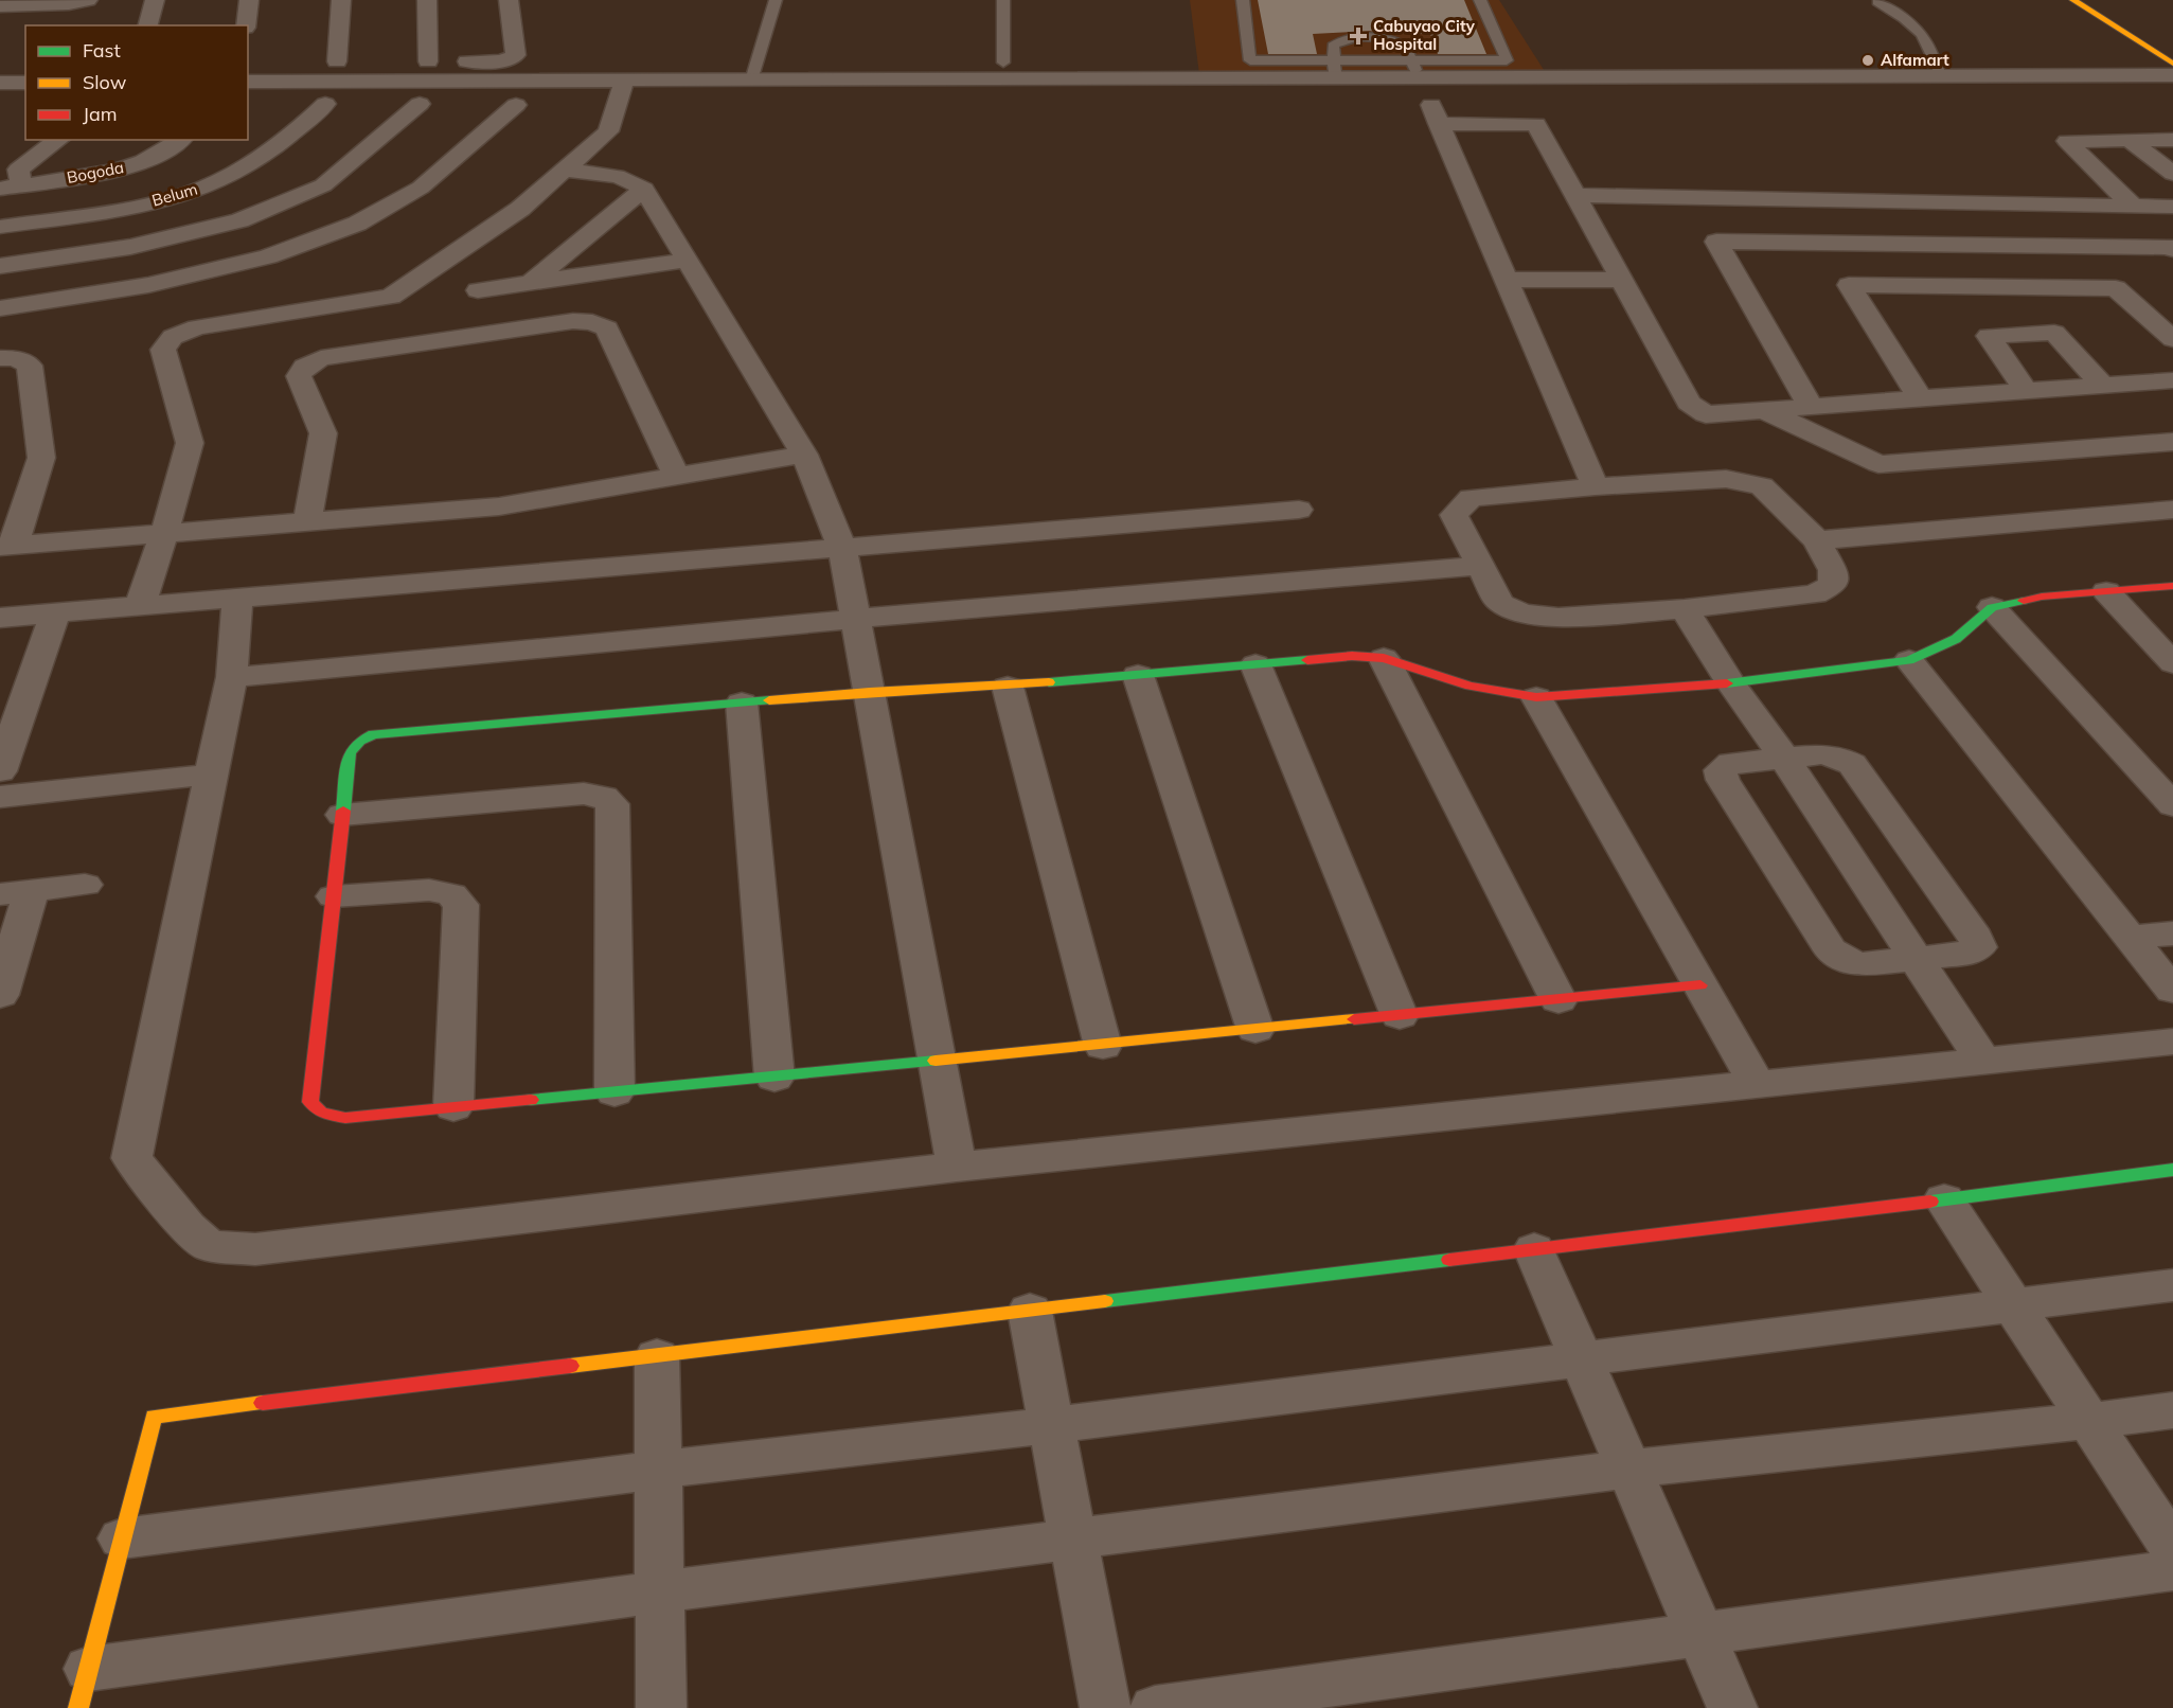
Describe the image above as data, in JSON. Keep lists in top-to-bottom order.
{
  "streets": {
    "street": ["Bogoda", "Belum"]
  },
  "places": {
    "health": ["Cabuyao City Hospital"],
    "other": ["Alfamart"]
  },
  "legend": ["Fast", "Slow", "Jam"]
}
